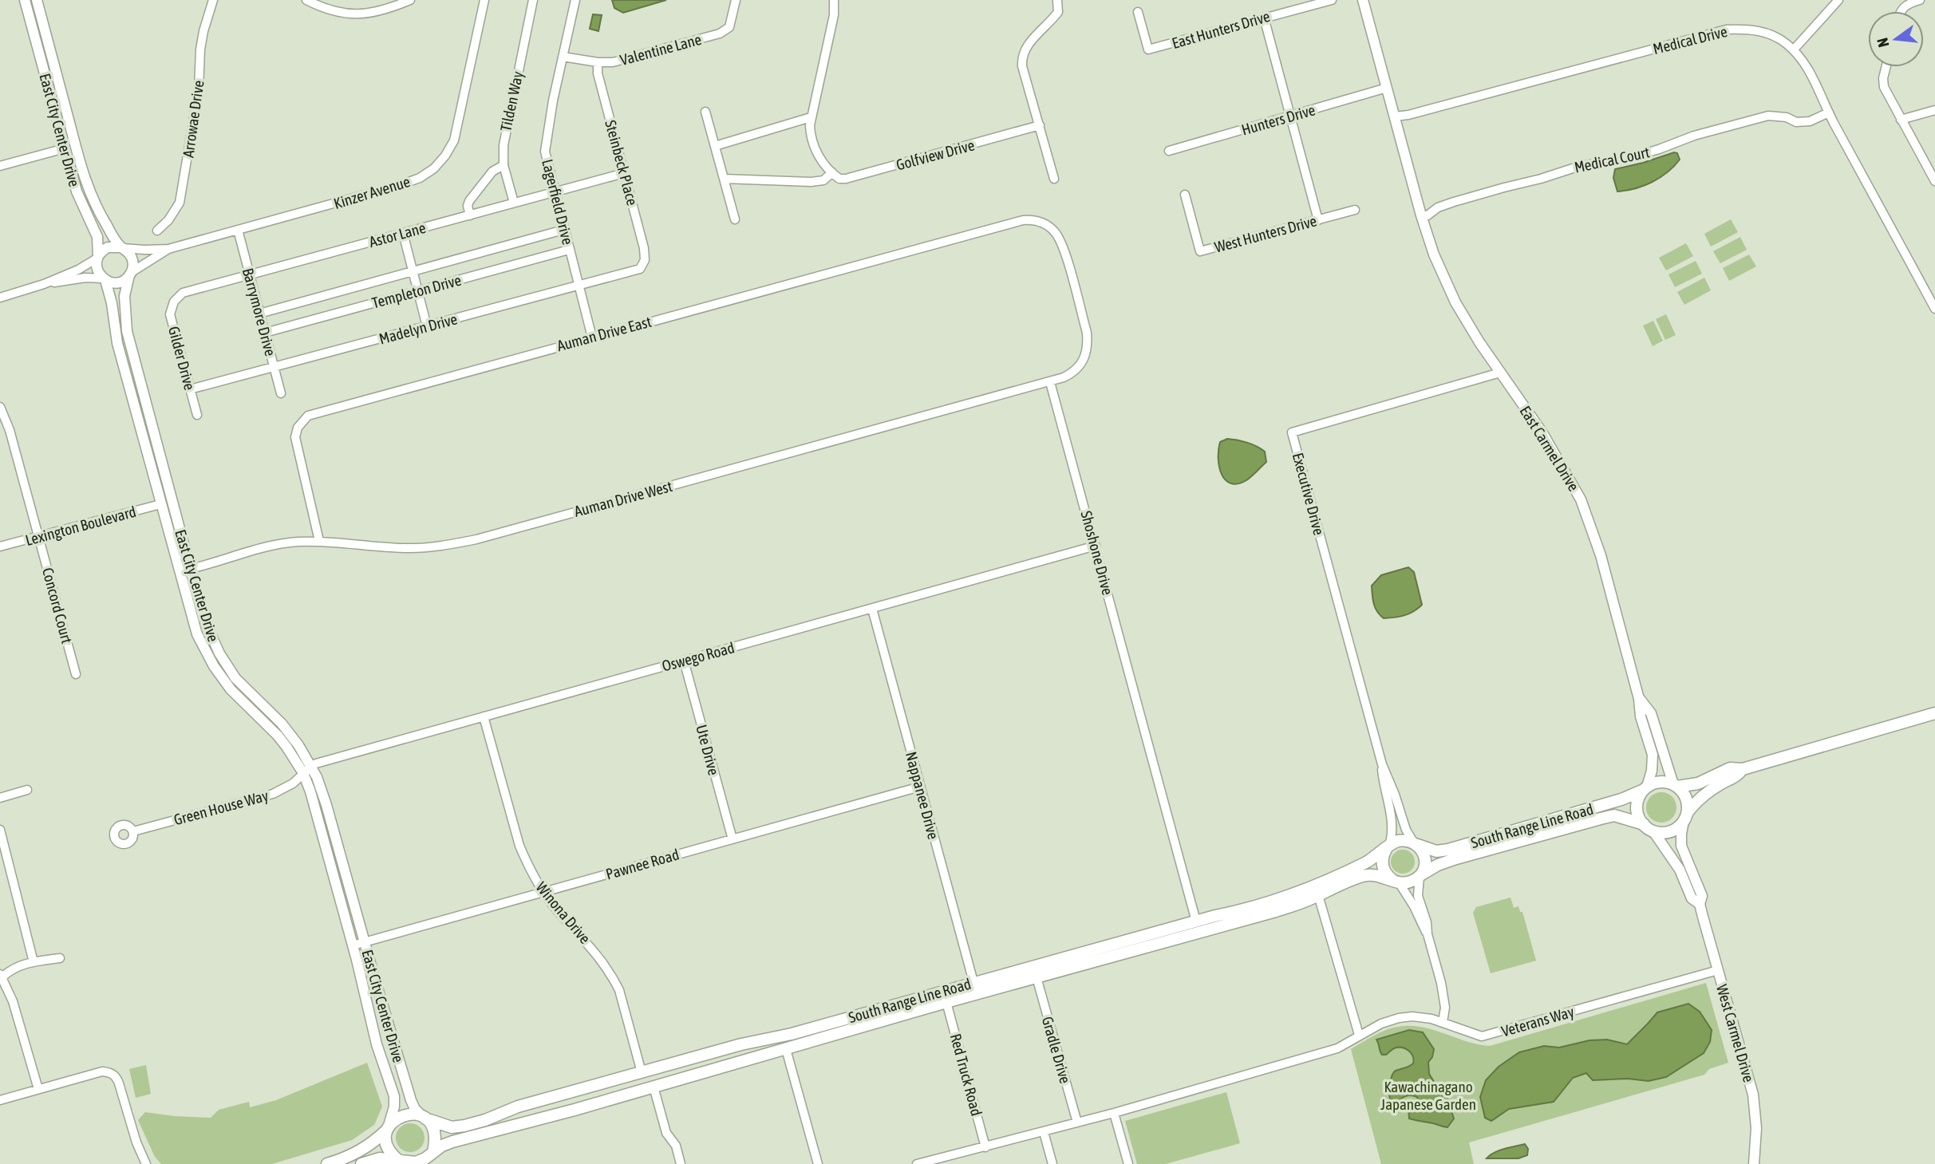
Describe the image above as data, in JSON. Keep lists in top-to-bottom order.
{
  "streets": {
    "main road": ["South Range Line Road"],
    "street": [
      "East Hunters Drive",
      "Medical Drive",
      "Valentine Lane",
      "Tilden Way",
      "Arrowae Drive",
      "Hunters Drive",
      "East City Center Drive",
      "Golfview Drive",
      "Medical Court",
      "Steinbeck Place",
      "Kinzer Avenue",
      "Lagerfield Drive",
      "West Hunters Drive",
      "Astor Lane",
      "Templeton Drive",
      "Barrymore Drive",
      "Madelyn Drive",
      "Auman Drive East",
      "Gilder Drive",
      "East Carmel Drive",
      "Executive Drive",
      "Auman Drive West",
      "Lexington Boulevard",
      "Shoshone Drive",
      "Concord Court",
      "Oswego Road",
      "Ute Drive",
      "Nappanee Drive",
      "Green House Way",
      "Pawnee Road",
      "Winona Drive",
      "Veterans Way",
      "West Carmel Drive",
      "Gradle Drive",
      "Red Truck Road"
    ]
  },
  "crossings": [
    ["Medical Drive", "Medical Court"],
    ["Medical Drive", "East Carmel Drive"],
    ["Valentine Lane", "Steinbeck Place"],
    ["Valentine Lane", "Lagerfield Drive"],
    ["Tilden Way", "Astor Lane"],
    ["Hunters Drive", "East Carmel Drive"],
    ["East City Center Drive", "Kinzer Avenue"],
    ["East City Center Drive", "Auman Drive West"],
    ["East City Center Drive", "Lexington Boulevard"],
    ["East City Center Drive", "Oswego Road"],
    ["East City Center Drive", "Green House Way"],
    ["East City Center Drive", "South Range Line Road"],
    ["East City Center Drive", "Pawnee Road"],
    ["Medical Court", "East Carmel Drive"],
    ["Steinbeck Place", "Astor Lane"],
    ["Steinbeck Place", "Madelyn Drive"],
    ["Kinzer Avenue", "Barrymore Drive"],
    ["Lagerfield Drive", "Astor Lane"],
    ["Lagerfield Drive", "Templeton Drive"],
    ["Lagerfield Drive", "Madelyn Drive"],
    ["Lagerfield Drive", "Auman Drive East"],
    ["Astor Lane", "Barrymore Drive"],
    ["Astor Lane", "Gilder Drive"],
    ["Templeton Drive", "Barrymore Drive"],
    ["Barrymore Drive", "Madelyn Drive"],
    ["Madelyn Drive", "Gilder Drive"],
    ["Auman Drive East", "Auman Drive West"],
    ["Auman Drive East", "Shoshone Drive"],
    ["East Carmel Drive", "Executive Drive"],
    ["East Carmel Drive", "South Range Line Road"],
    ["East Carmel Drive", "West Carmel Drive"],
    ["Executive Drive", "South Range Line Road"],
    ["Auman Drive West", "Shoshone Drive"],
    ["Lexington Boulevard", "Concord Court"],
    ["Shoshone Drive", "Oswego Road"],
    ["Shoshone Drive", "South Range Line Road"],
    ["Oswego Road", "Ute Drive"],
    ["Oswego Road", "Nappanee Drive"],
    ["Oswego Road", "Green House Way"],
    ["Oswego Road", "Winona Drive"],
    ["Ute Drive", "Pawnee Road"],
    ["Nappanee Drive", "South Range Line Road"],
    ["Nappanee Drive", "Pawnee Road"],
    ["South Range Line Road", "Winona Drive"],
    ["South Range Line Road", "West Carmel Drive"],
    ["South Range Line Road", "Gradle Drive"],
    ["South Range Line Road", "Red Truck Road"],
    ["Pawnee Road", "Winona Drive"],
    ["Veterans Way", "West Carmel Drive"],
    ["Veterans Way", "Gradle Drive"]
  ],
  "parks": ["Kawachinagano Japanese Garden"],
  "north": "left"
}
